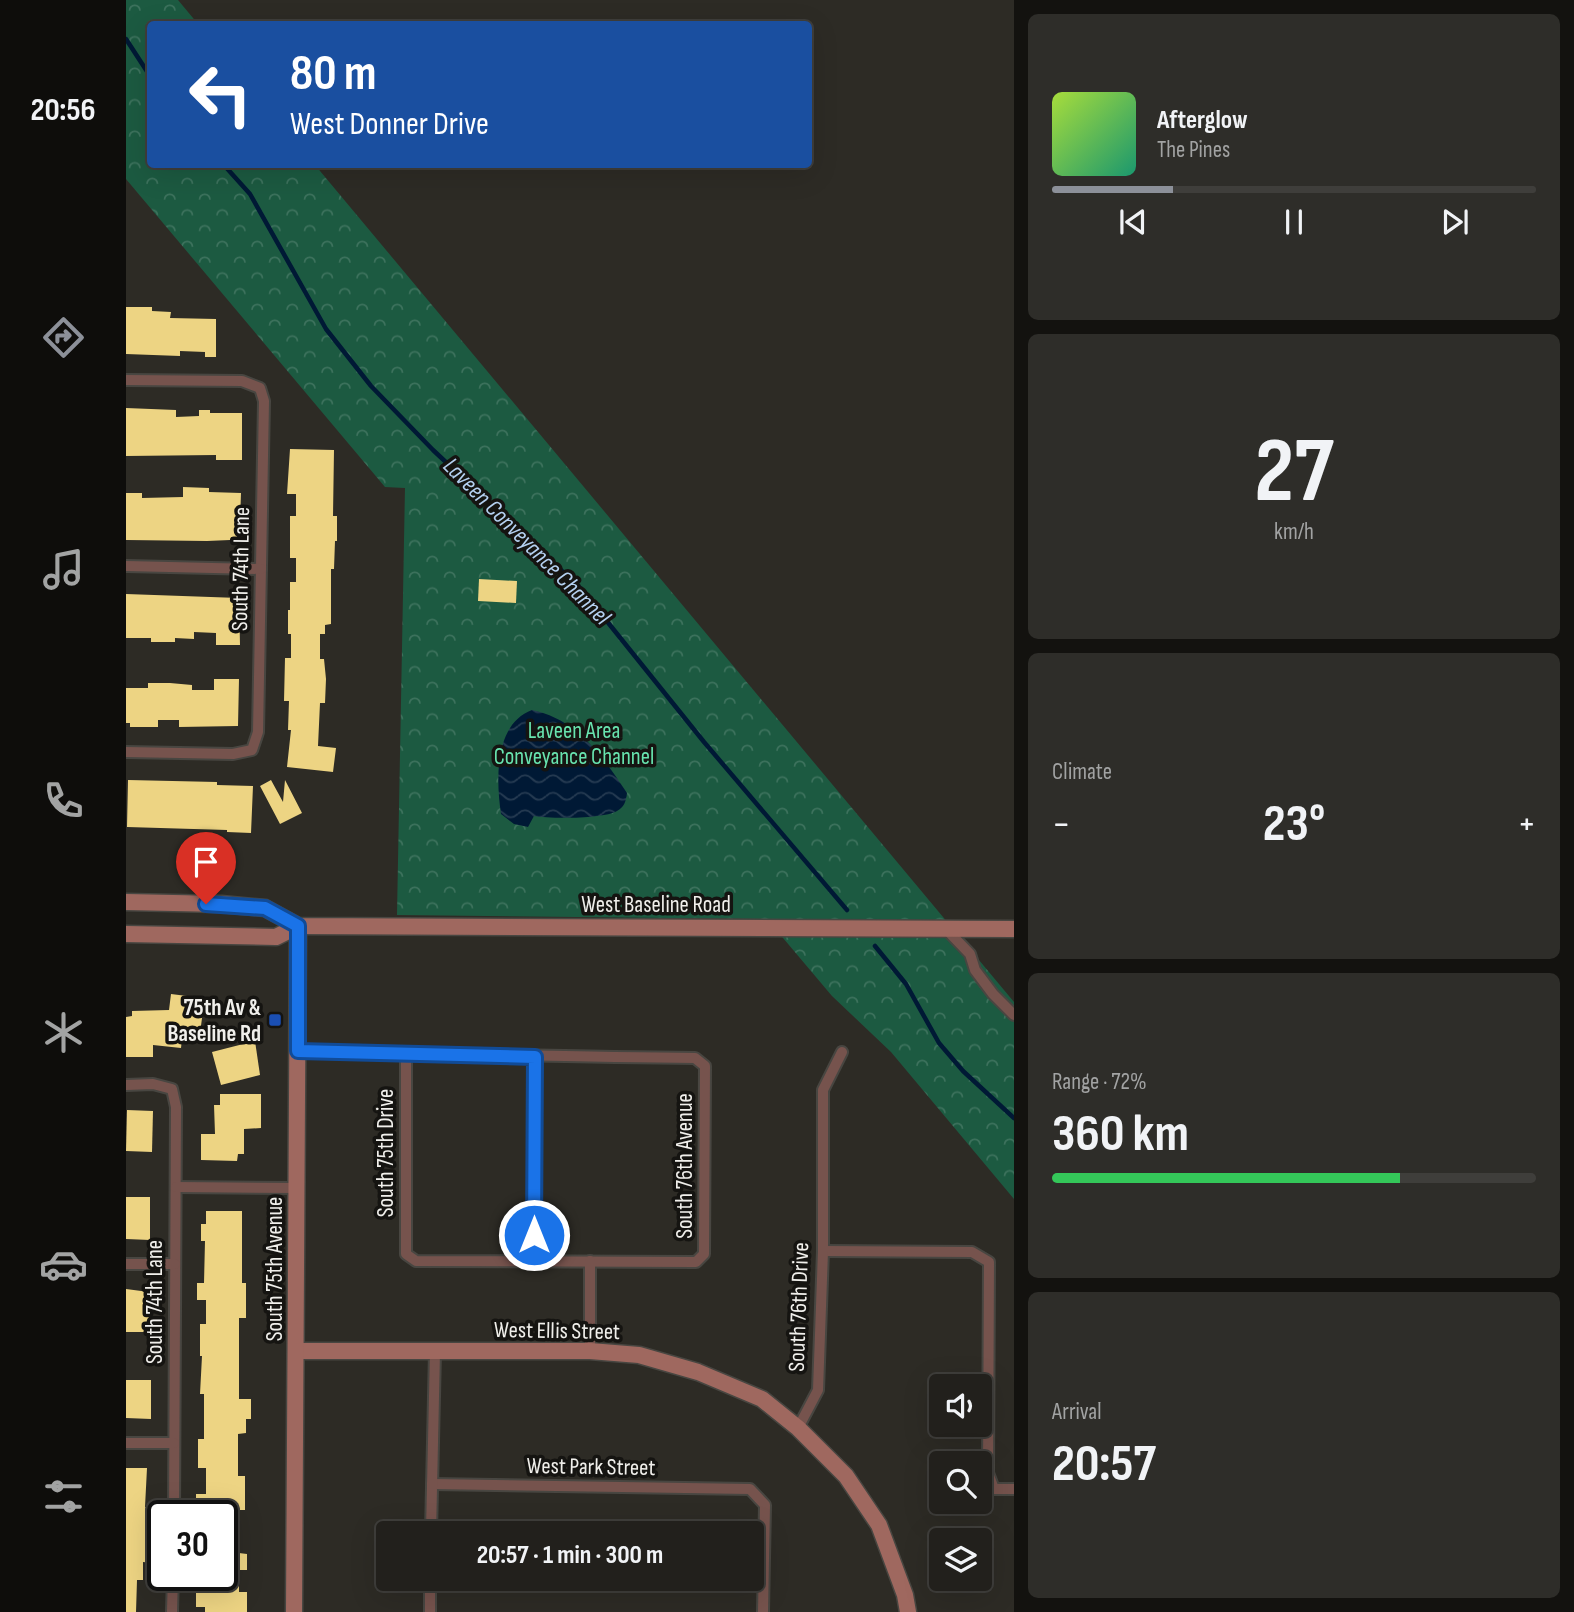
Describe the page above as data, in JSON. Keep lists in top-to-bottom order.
{
  "streets": {
    "main road": ["West Baseline Road", "South 75th Avenue", "West Ellis Street"],
    "street": [
      "South 74th Lane",
      "South 75th Drive",
      "South 76th Avenue",
      "South 76th Drive",
      "West Park Street"
    ]
  },
  "crossings": [
    ["West Baseline Road", "South 75th Avenue"],
    ["South 75th Avenue", "West Ellis Street"],
    ["South 76th Drive", "West Ellis Street"]
  ],
  "water": ["Laveen Conveyance Channel"],
  "parks": ["Laveen Area Conveyance Channel"],
  "places": {
    "transit": ["75th Av & Baseline Rd"]
  },
  "page": {
    "tabs": "20:56",
    "turn": ["80 m", "West Donner Drive"],
    "song": ["Afterglow", "The Pines"],
    "tile": [
      ["27", "km/h"],
      "Climate",
      ["Range · 72%", "360 km"],
      ["Arrival", "20:57"]
    ],
    "heat": ["−", "23°", "+"],
    "limit": "30",
    "trip": "20:57 · 1 min · 300 m"
  }
}
